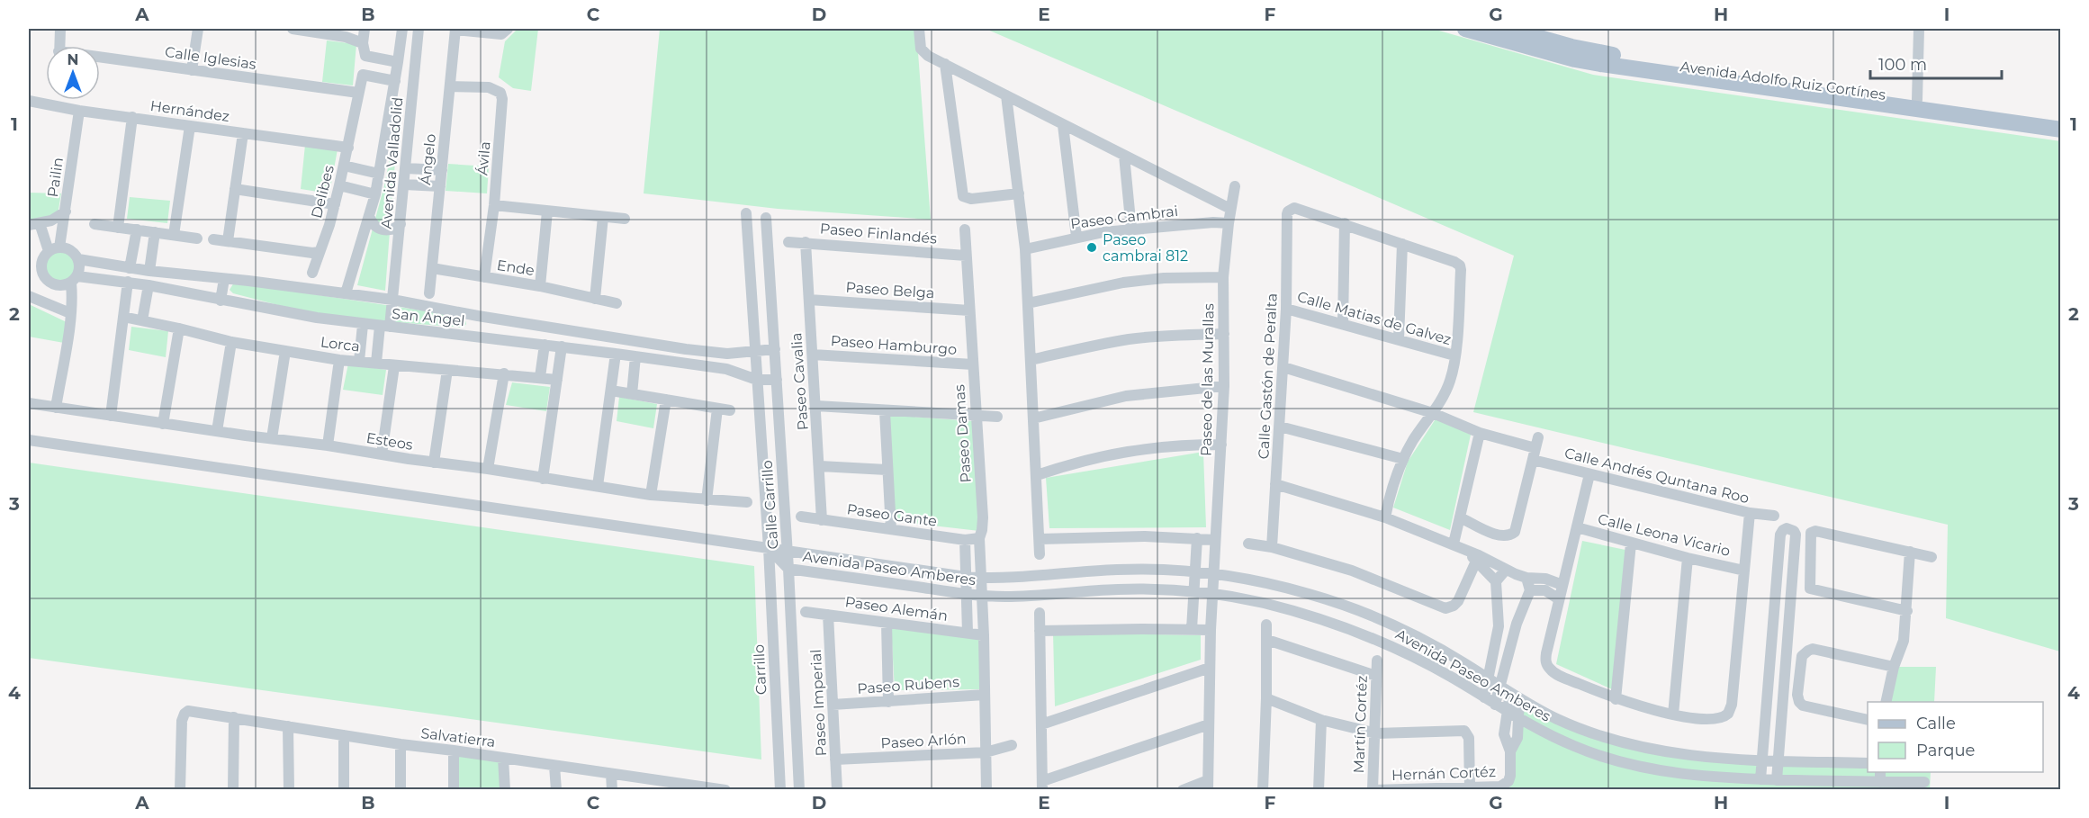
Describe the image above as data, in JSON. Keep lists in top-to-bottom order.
{
  "streets": {
    "main road": ["Avenida Adolfo Ruiz Cortínes"],
    "street": [
      "Calle Iglesias",
      "Hernández",
      "Ávila",
      "Ángelo",
      "Avenida Valladolid",
      "Pailin",
      "Delibes",
      "Paseo Cambrai",
      "Paseo Finlandés",
      "Ende",
      "Paseo Belga",
      "San Ángel",
      "Calle Matias de Galvez",
      "Lorca",
      "Paseo Hamburgo",
      "Calle Gastón de Peralta",
      "Paseo de las Murallas",
      "Paseo Cavalia",
      "Paseo Damas",
      "Esteos",
      "Calle Andrés Quntana Roo",
      "Calle Carrillo",
      "Paseo Gante",
      "Calle Leona Vicario",
      "Avenida Paseo Amberes",
      "Paseo Alemán",
      "Carrillo",
      "Paseo Rubens",
      "Paseo Imperial",
      "Martín Cortéz",
      "Salvatierra",
      "Paseo Arlón",
      "Hernán Cortéz"
    ]
  },
  "crossings": [
    ["Calle Iglesias", "Delibes"],
    ["Hernández", "Pailin"],
    ["Hernández", "Delibes"],
    ["Ávila", "Ángelo"],
    ["Ávila", "Ende"],
    ["Ángelo", "Ende"],
    ["Avenida Valladolid", "Delibes"],
    ["Avenida Valladolid", "San Ángel"],
    ["Avenida Valladolid", "Lorca"],
    ["Pailin", "San Ángel"],
    ["Paseo Cambrai", "Paseo de las Murallas"],
    ["Paseo Finlandés", "Paseo Cavalia"],
    ["Paseo Finlandés", "Paseo Damas"],
    ["Paseo Belga", "Paseo Cavalia"],
    ["Paseo Belga", "Paseo Damas"],
    ["San Ángel", "Calle Carrillo"],
    ["Calle Matias de Galvez", "Calle Gastón de Peralta"],
    ["Paseo Hamburgo", "Paseo Cavalia"],
    ["Paseo Hamburgo", "Paseo Damas"],
    ["Paseo de las Murallas", "Avenida Paseo Amberes"],
    ["Paseo Cavalia", "Paseo Gante"],
    ["Paseo Damas", "Paseo Gante"],
    ["Paseo Damas", "Avenida Paseo Amberes"],
    ["Paseo Damas", "Paseo Alemán"],
    ["Paseo Damas", "Paseo Rubens"],
    ["Paseo Damas", "Paseo Arlón"],
    ["Calle Carrillo", "Avenida Paseo Amberes"],
    ["Calle Carrillo", "Carrillo"],
    ["Avenida Paseo Amberes", "Carrillo"],
    ["Paseo Alemán", "Paseo Imperial"],
    ["Paseo Rubens", "Paseo Imperial"],
    ["Paseo Imperial", "Paseo Arlón"],
    ["Martín Cortéz", "Hernán Cortéz"]
  ],
  "places": ["Paseo cambrai 812"],
  "legend": ["Calle", "Parque"],
  "scale_bar": "100 m",
  "north": "top",
  "grid": {
    "columns": [
      "A",
      "B",
      "C",
      "D",
      "E",
      "F",
      "G",
      "H",
      "I"
    ],
    "rows": [
      "1",
      "2",
      "3",
      "4"
    ]
  }
}
